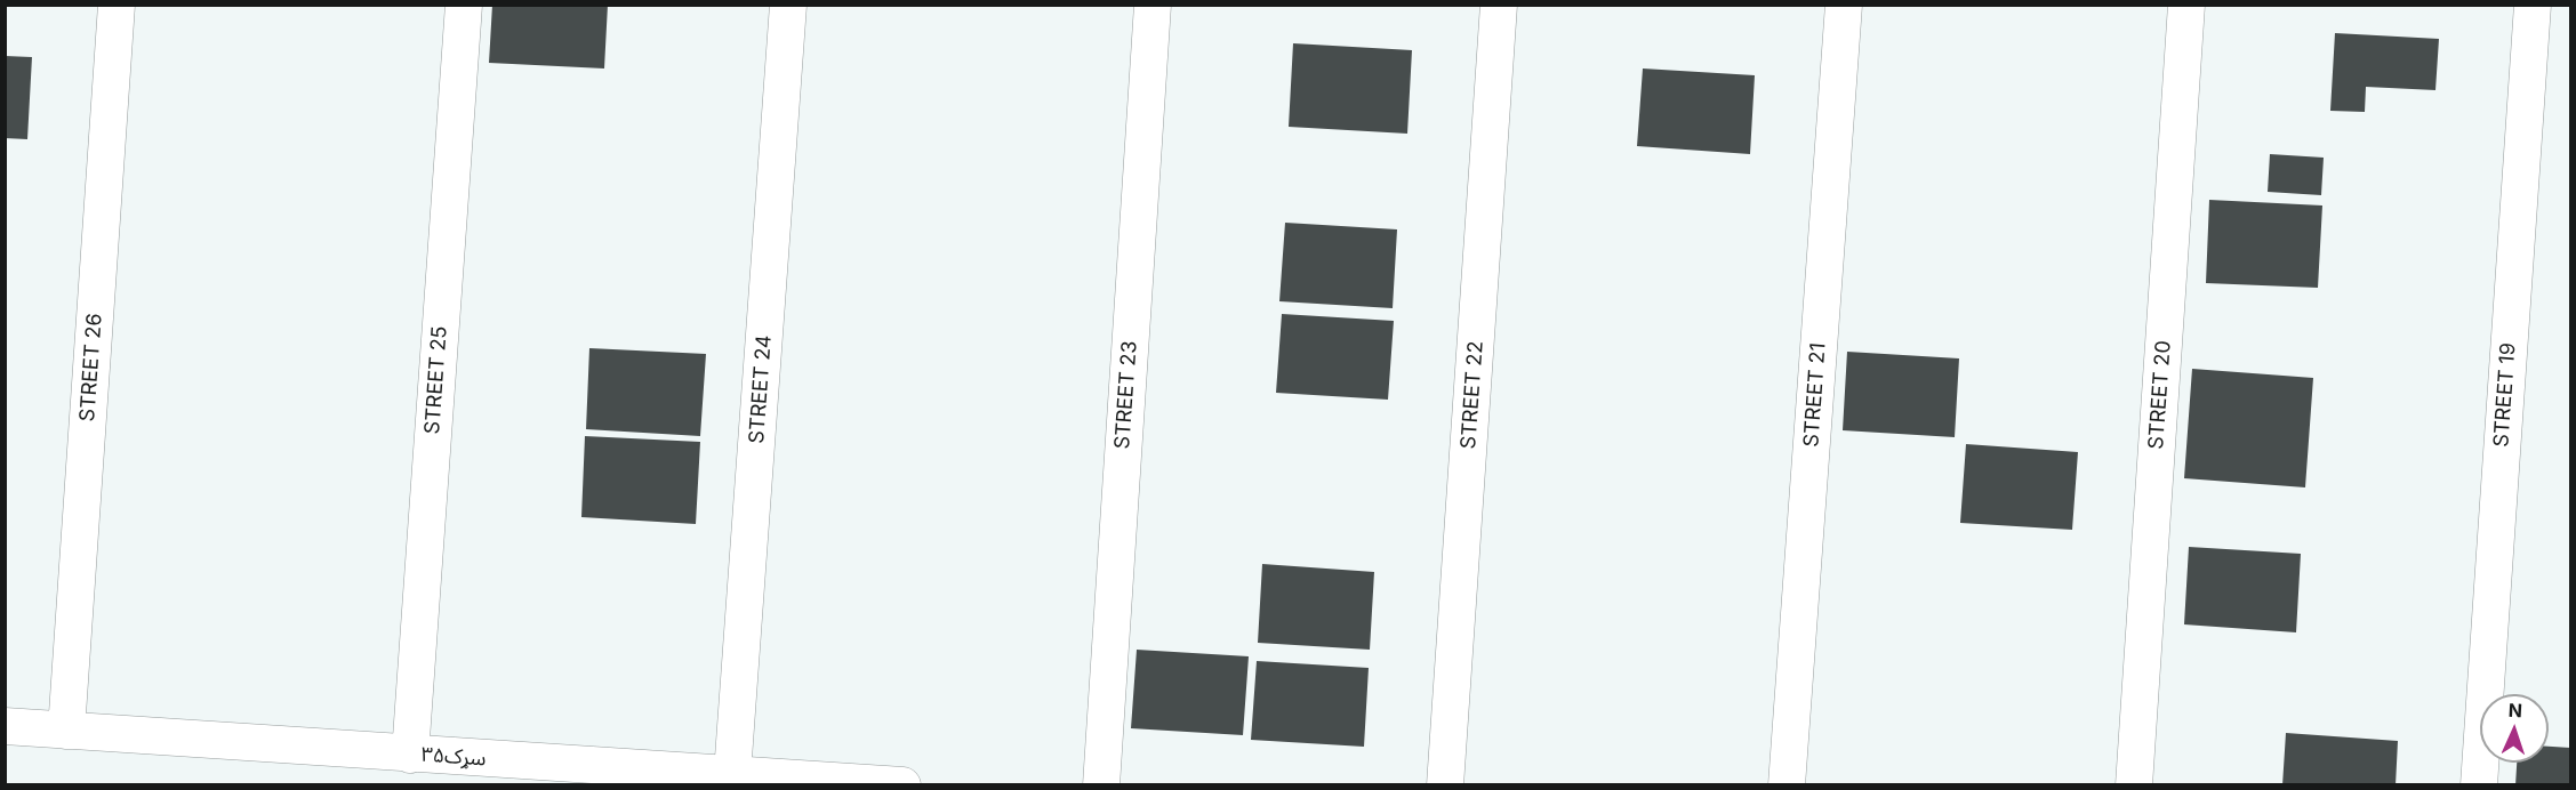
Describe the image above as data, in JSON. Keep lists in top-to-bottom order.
{
  "streets": {
    "street": [
      "STREET 26",
      "STREET 25",
      "STREET 24",
      "STREET 23",
      "STREET 22",
      "STREET 21",
      "STREET 20",
      "STREET 19",
      "سړک۳۵"
    ]
  },
  "crossings": [
    ["STREET 26", "سړک۳۵"],
    ["STREET 25", "سړک۳۵"],
    ["STREET 24", "سړک۳۵"]
  ],
  "north": "top"
}
